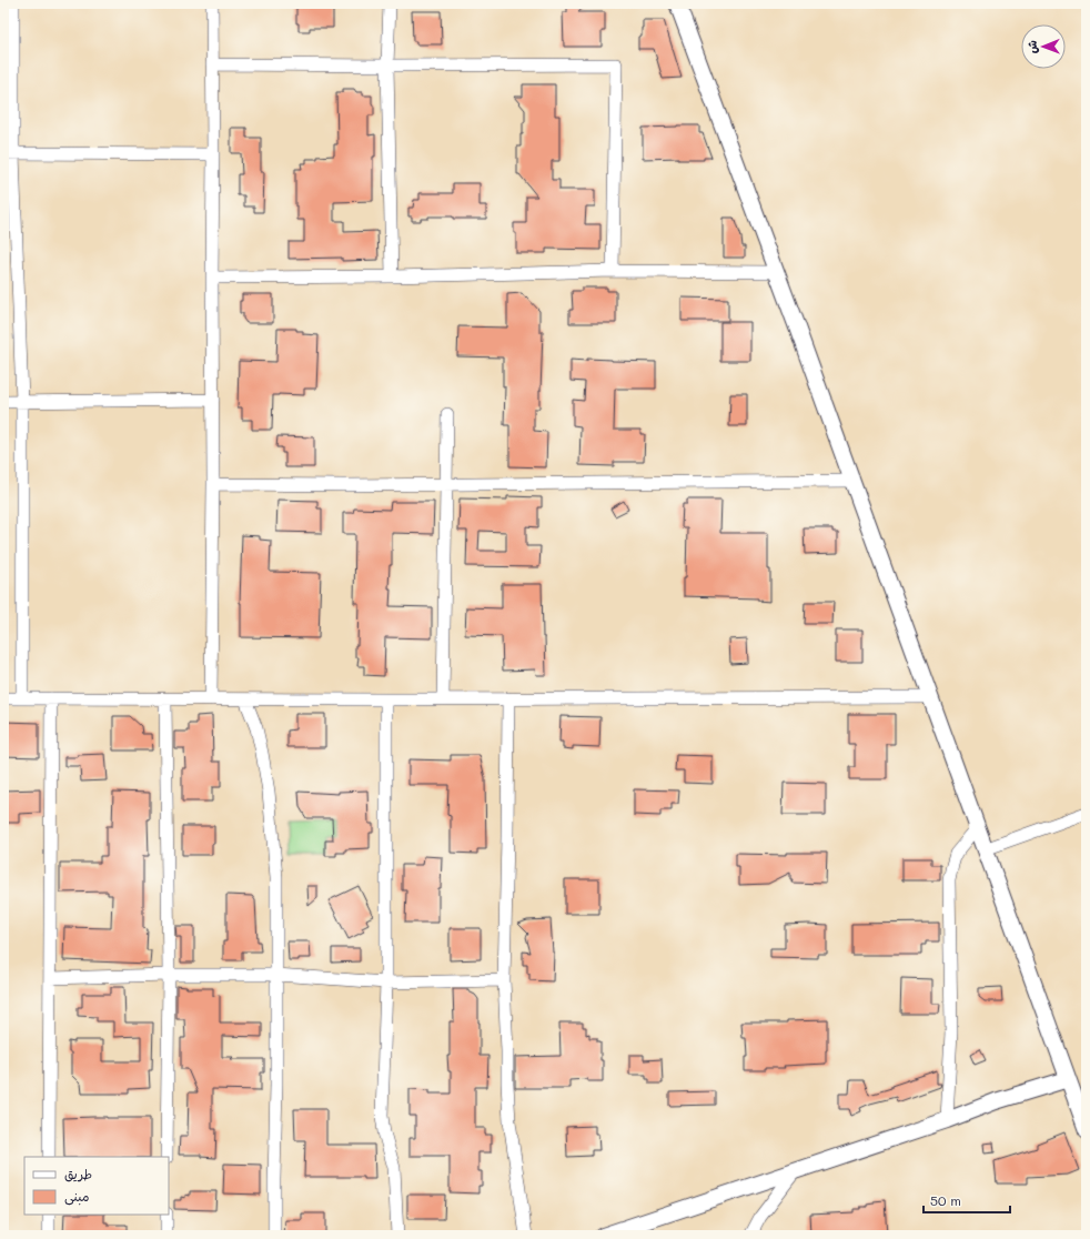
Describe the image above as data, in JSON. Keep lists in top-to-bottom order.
{
  "legend": ["طريق", "مبنى"],
  "scale_bar": "50 m",
  "north": "left"
}
